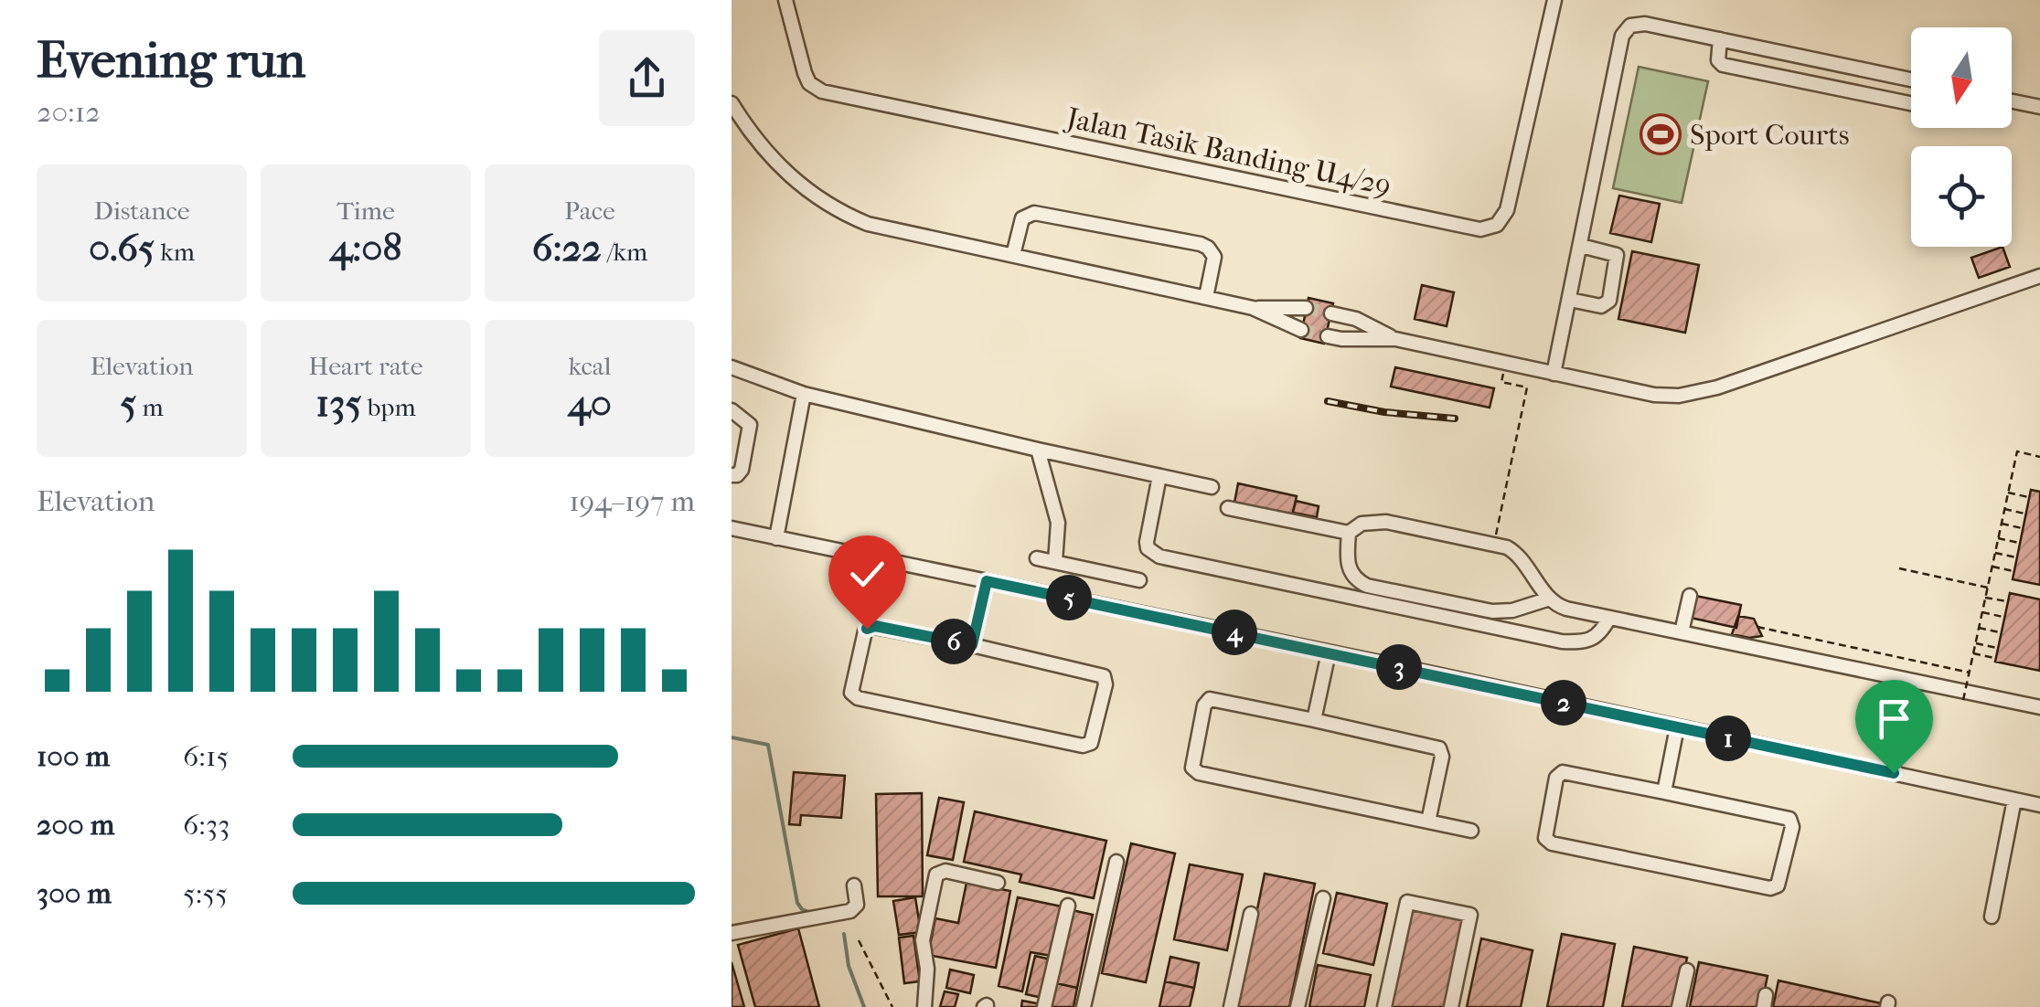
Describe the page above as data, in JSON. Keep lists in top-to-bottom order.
{
  "streets": {
    "street": ["Jalan Tasik Banding U4/29"]
  },
  "places": {
    "sports": ["Sport Courts"]
  },
  "north": "bottom",
  "page": {
    "heading": ["Evening run", "20:12"],
    "stats": [
      ["Distance", "0.65 km"],
      ["Time", "4:08"],
      ["Pace", "6:22 /km"],
      ["Elevation", "5 m"],
      ["Heart rate", "135 bpm"],
      ["kcal", "40"]
    ],
    "chart": ["Elevation", "194–197 m"],
    "pins": [
      "5",
      "4",
      "6",
      "3",
      "2",
      "1"
    ],
    "list": [
      {
        "name": "100 m",
        "note": "6:15"
      },
      {
        "name": "200 m",
        "note": "6:33"
      },
      {
        "name": "300 m",
        "note": "5:55"
      }
    ]
  }
}
